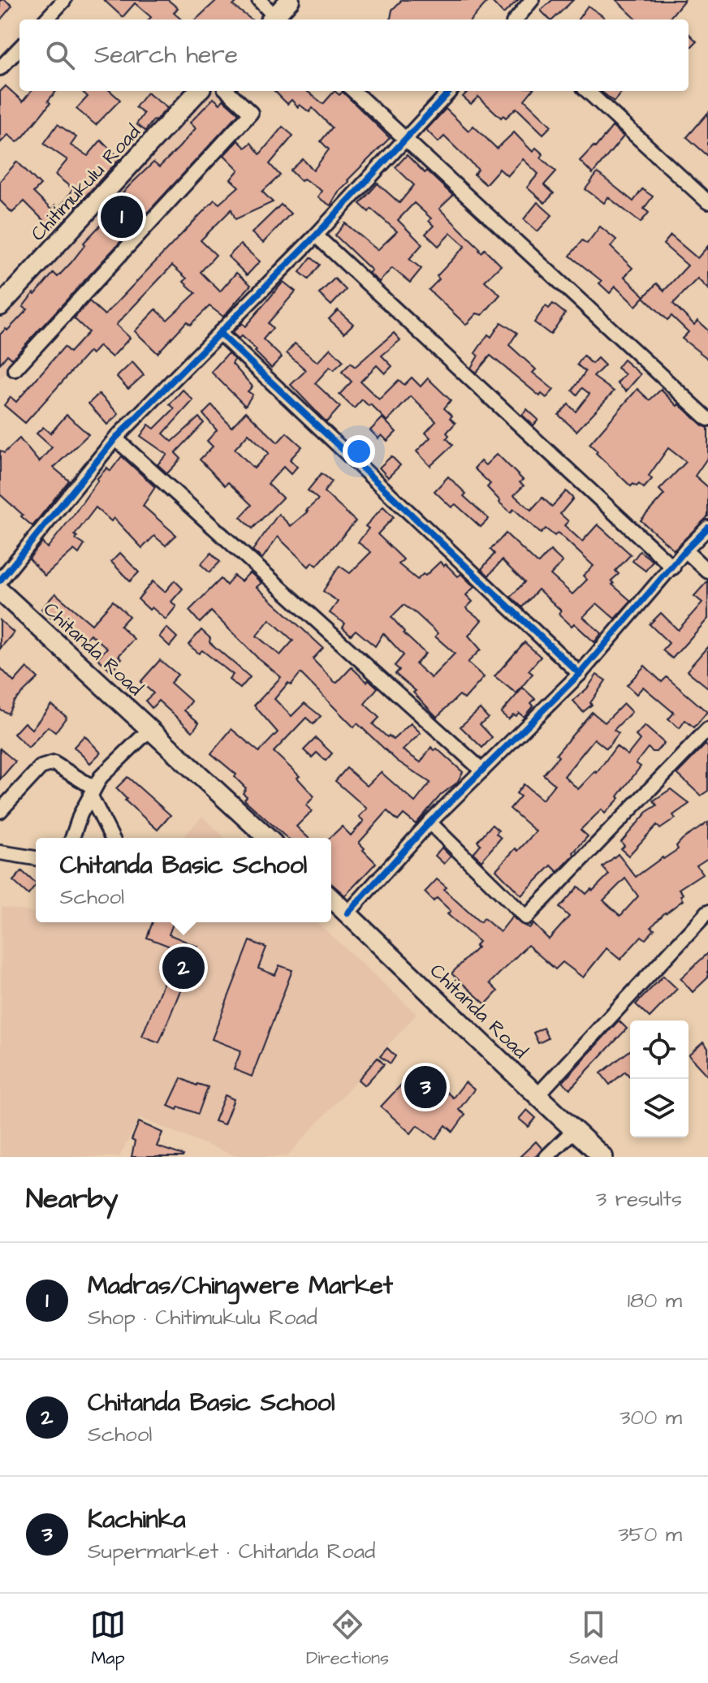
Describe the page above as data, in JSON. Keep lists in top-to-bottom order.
{
  "streets": {
    "street": ["Chitimukulu Road", "Chitanda Road"]
  },
  "page": {
    "search": "Search here",
    "pins": ["1", "2", "3"],
    "popup": ["Chitanda Basic School", "School"],
    "heading": ["Nearby", "3 results"],
    "list": [
      {
        "mark": "1",
        "name": "Madras/Chingwere Market",
        "note": "Shop · Chitimukulu Road",
        "value": "180 m"
      },
      {
        "mark": "2",
        "name": "Chitanda Basic School",
        "note": "School",
        "value": "300 m"
      },
      {
        "mark": "3",
        "name": "Kachinka",
        "note": "Supermarket · Chitanda Road",
        "value": "350 m"
      }
    ],
    "nav": ["Map", "Directions", "Saved"]
  }
}
